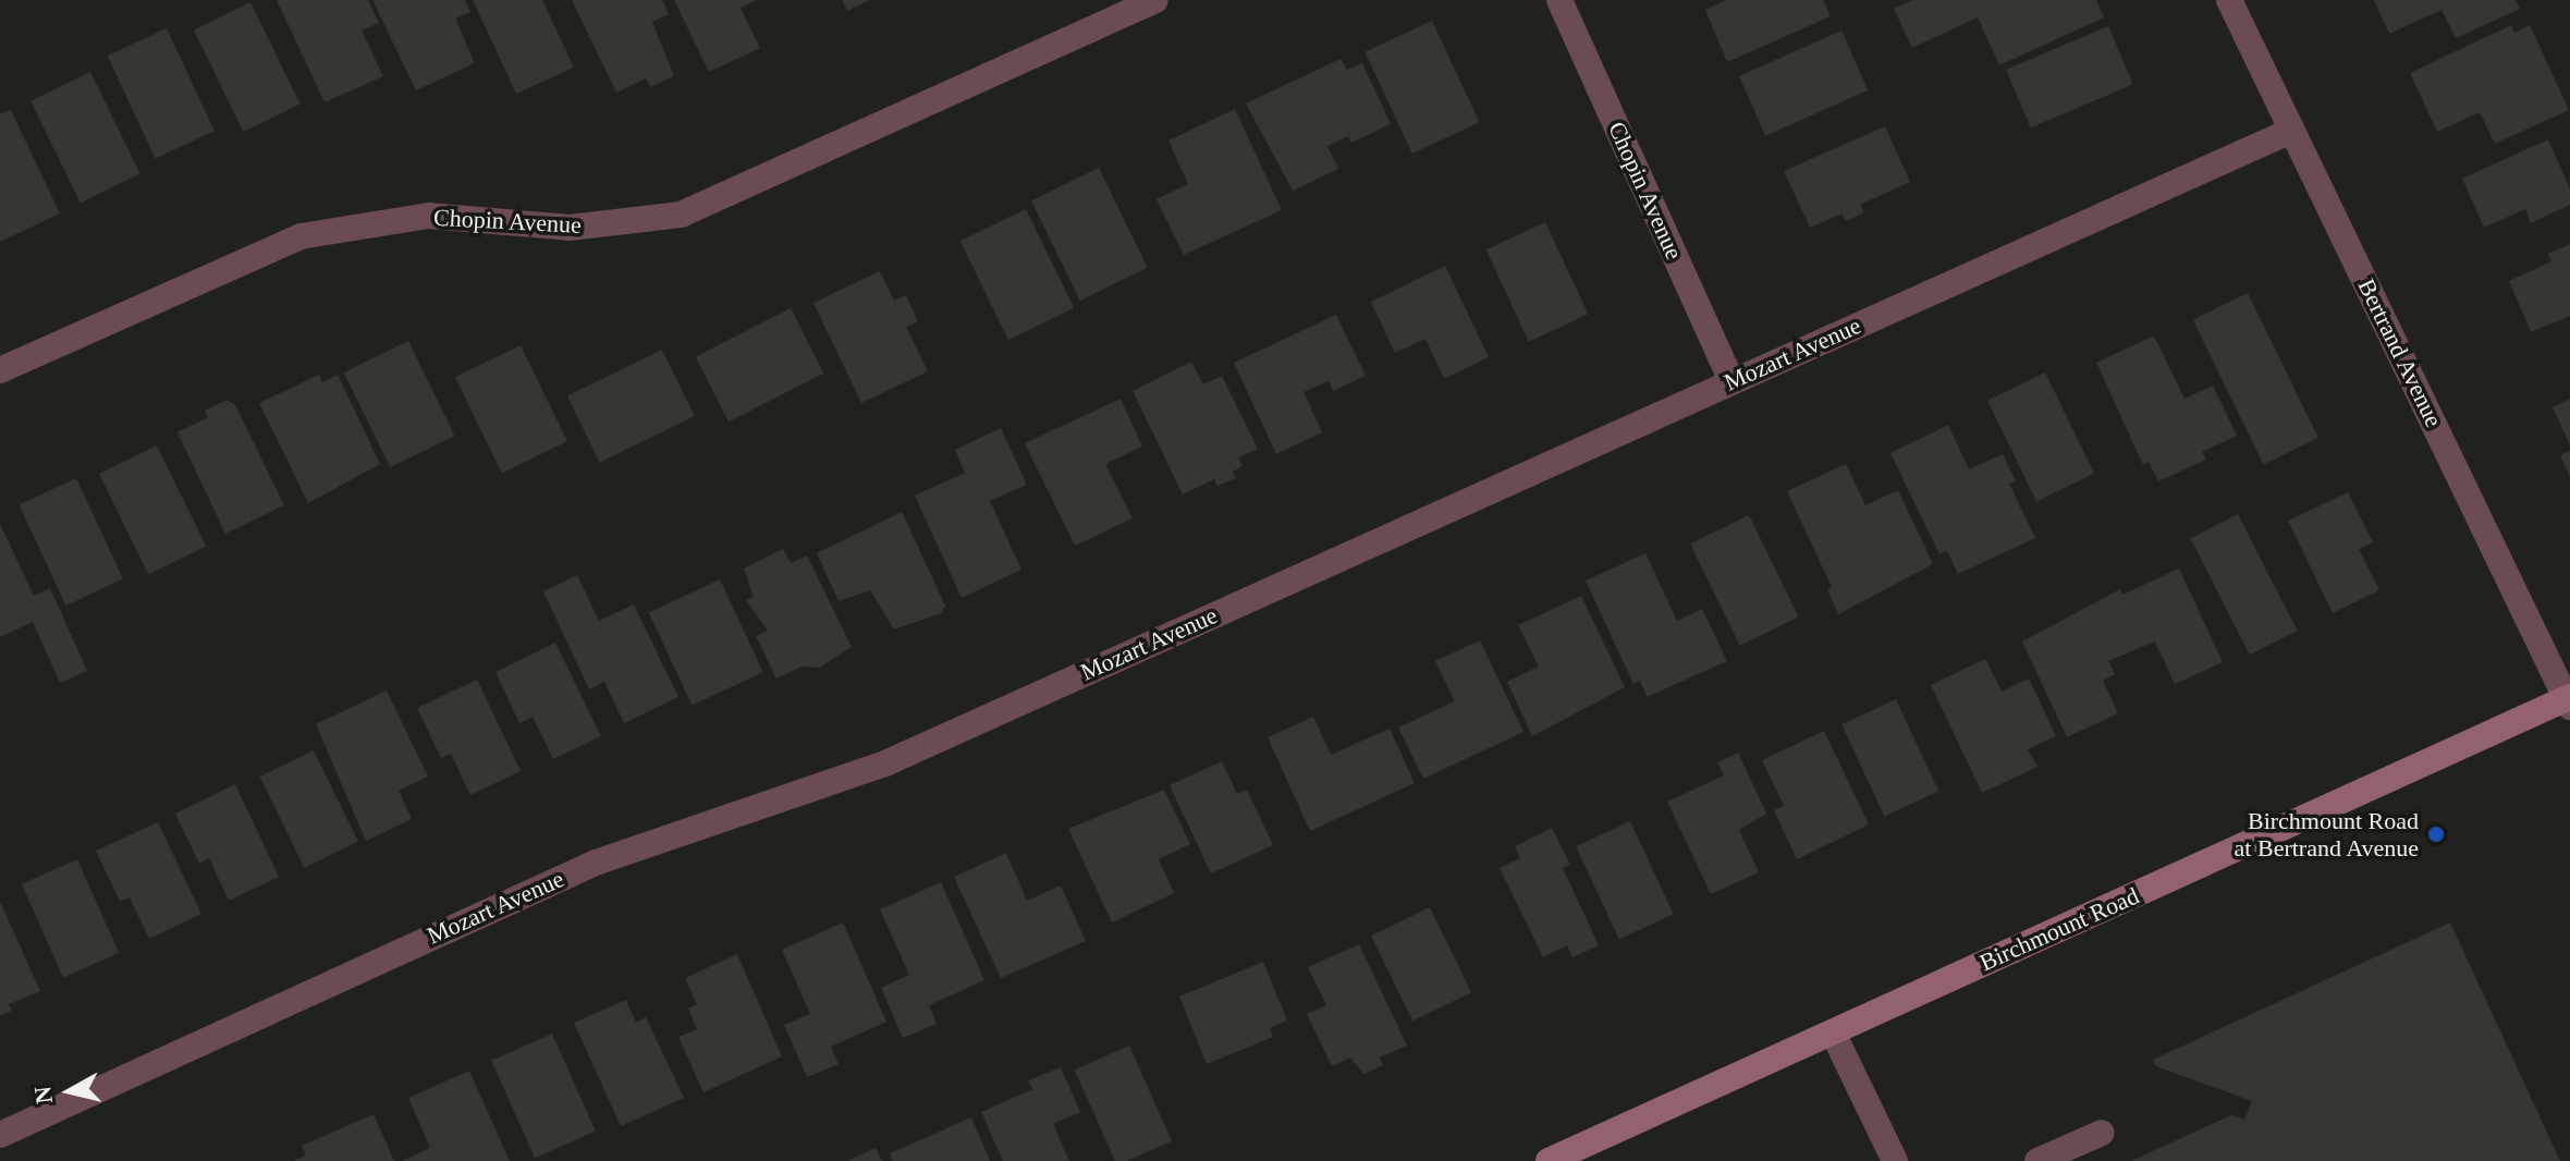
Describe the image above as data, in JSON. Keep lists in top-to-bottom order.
{
  "streets": {
    "main road": ["Birchmount Road"],
    "street": ["Chopin Avenue", "Bertrand Avenue", "Mozart Avenue"]
  },
  "crossings": [
    ["Chopin Avenue", "Mozart Avenue"],
    ["Bertrand Avenue", "Mozart Avenue"],
    ["Bertrand Avenue", "Birchmount Road"]
  ],
  "places": ["Birchmount Road at Bertrand Avenue"],
  "north": "left"
}
